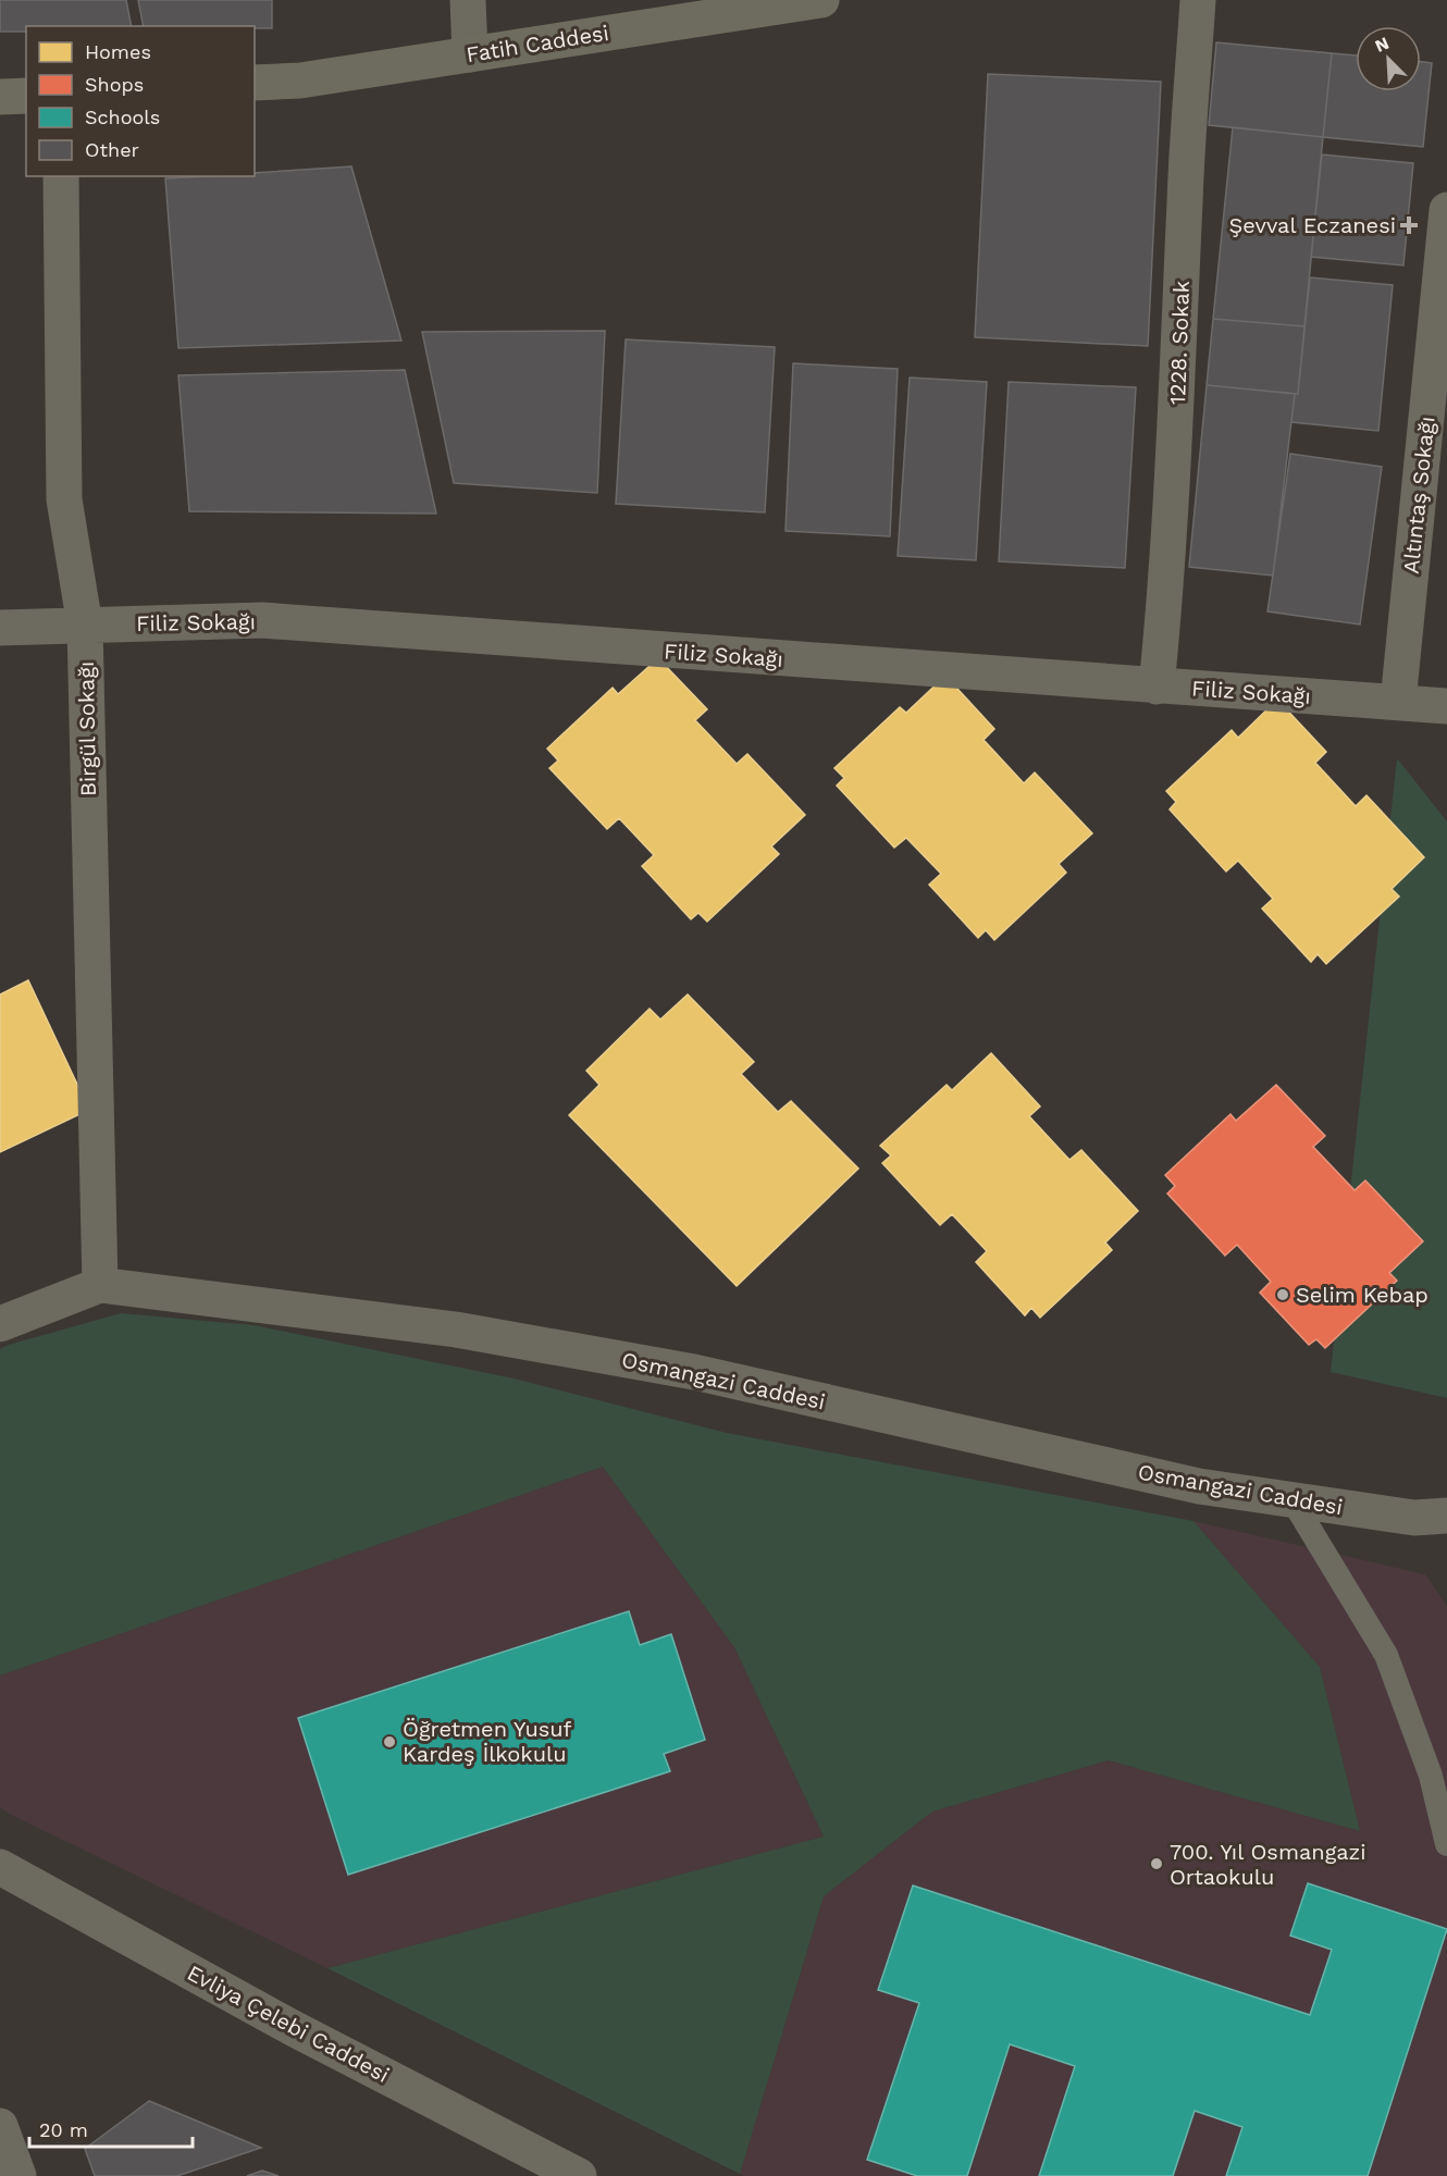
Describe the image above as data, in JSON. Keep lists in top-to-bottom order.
{
  "streets": {
    "main road": ["Fatih Caddesi"],
    "street": [
      "1228. Sokak",
      "Altıntaş Sokağı",
      "Filiz Sokağı",
      "Birgül Sokağı",
      "Osmangazi Caddesi",
      "Evliya Çelebi Caddesi"
    ]
  },
  "crossings": [
    ["1228. Sokak", "Filiz Sokağı"],
    ["Altıntaş Sokağı", "Filiz Sokağı"],
    ["Filiz Sokağı", "Birgül Sokağı"],
    ["Birgül Sokağı", "Osmangazi Caddesi"]
  ],
  "places": {
    "health": ["Şevval Eczanesi"],
    "other": ["Selim Kebap", "Öğretmen Yusuf Kardeş İlkokulu", "700. Yıl Osmangazi Ortaokulu"]
  },
  "legend": [
    "Homes",
    "Shops",
    "Schools",
    "Other"
  ],
  "scale_bar": "20 m",
  "north": "top left"
}
